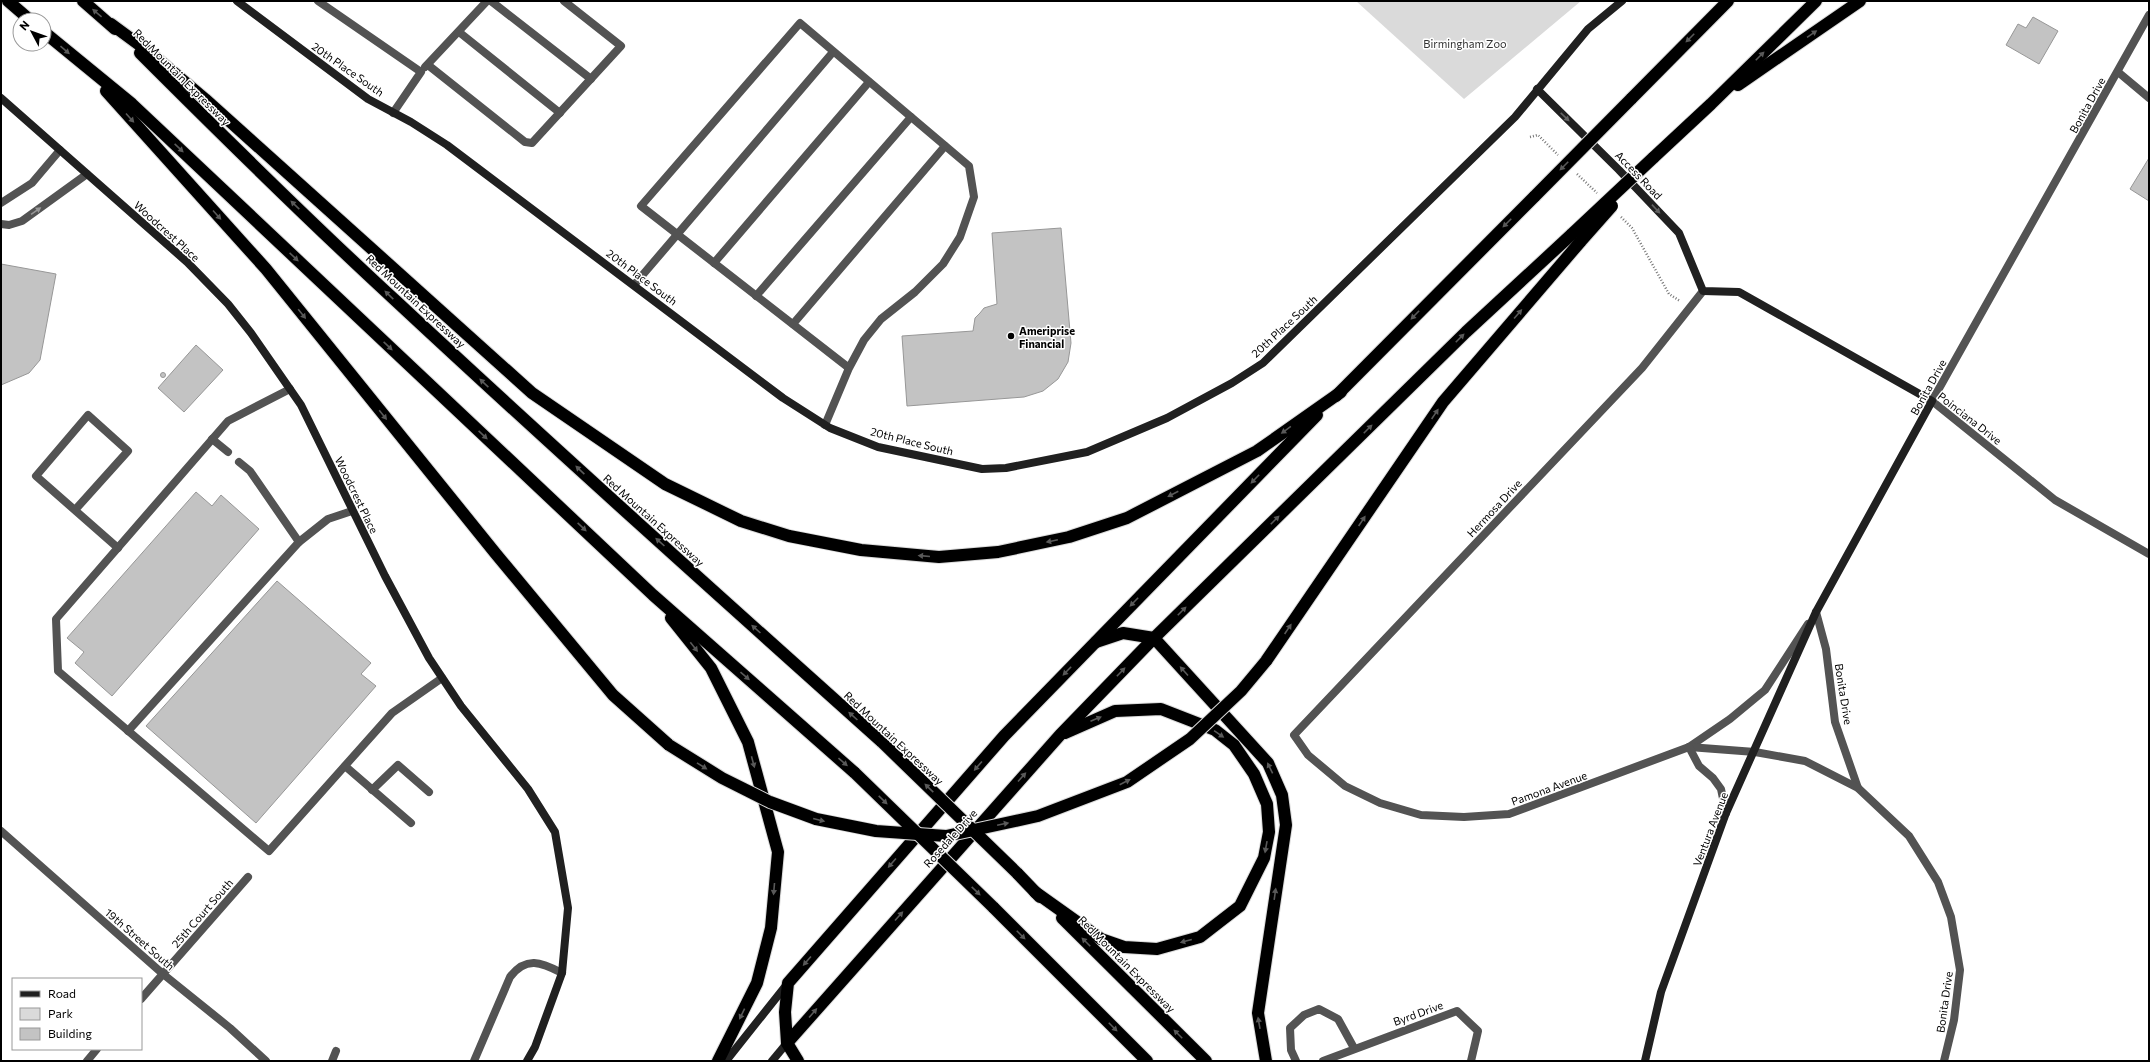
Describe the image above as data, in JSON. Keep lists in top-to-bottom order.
{
  "streets": {
    "highway": ["Red Mountain Expressway", "Rosedale Drive"],
    "street": [
      "20th Place South",
      "Bonita Drive",
      "Access Road",
      "Woodcrest Place",
      "Poinciana Drive",
      "Hermosa Drive",
      "Pamona Avenue",
      "Ventura Avenue",
      "25th Court South",
      "19th Street South",
      "Byrd Drive"
    ]
  },
  "crossings": [
    ["20th Place South", "Access Road"],
    ["Bonita Drive", "Poinciana Drive"],
    ["Bonita Drive", "Pamona Avenue"],
    ["Bonita Drive", "Ventura Avenue"],
    ["Access Road", "Poinciana Drive"],
    ["Access Road", "Hermosa Drive"],
    ["Poinciana Drive", "Hermosa Drive"],
    ["Hermosa Drive", "Pamona Avenue"],
    ["Pamona Avenue", "Ventura Avenue"],
    ["25th Court South", "19th Street South"]
  ],
  "one_way": ["Access Road"],
  "parks": ["Birmingham Zoo"],
  "places": ["Ameriprise Financial"],
  "legend": ["Road", "Park", "Building"],
  "north": "top left"
}
